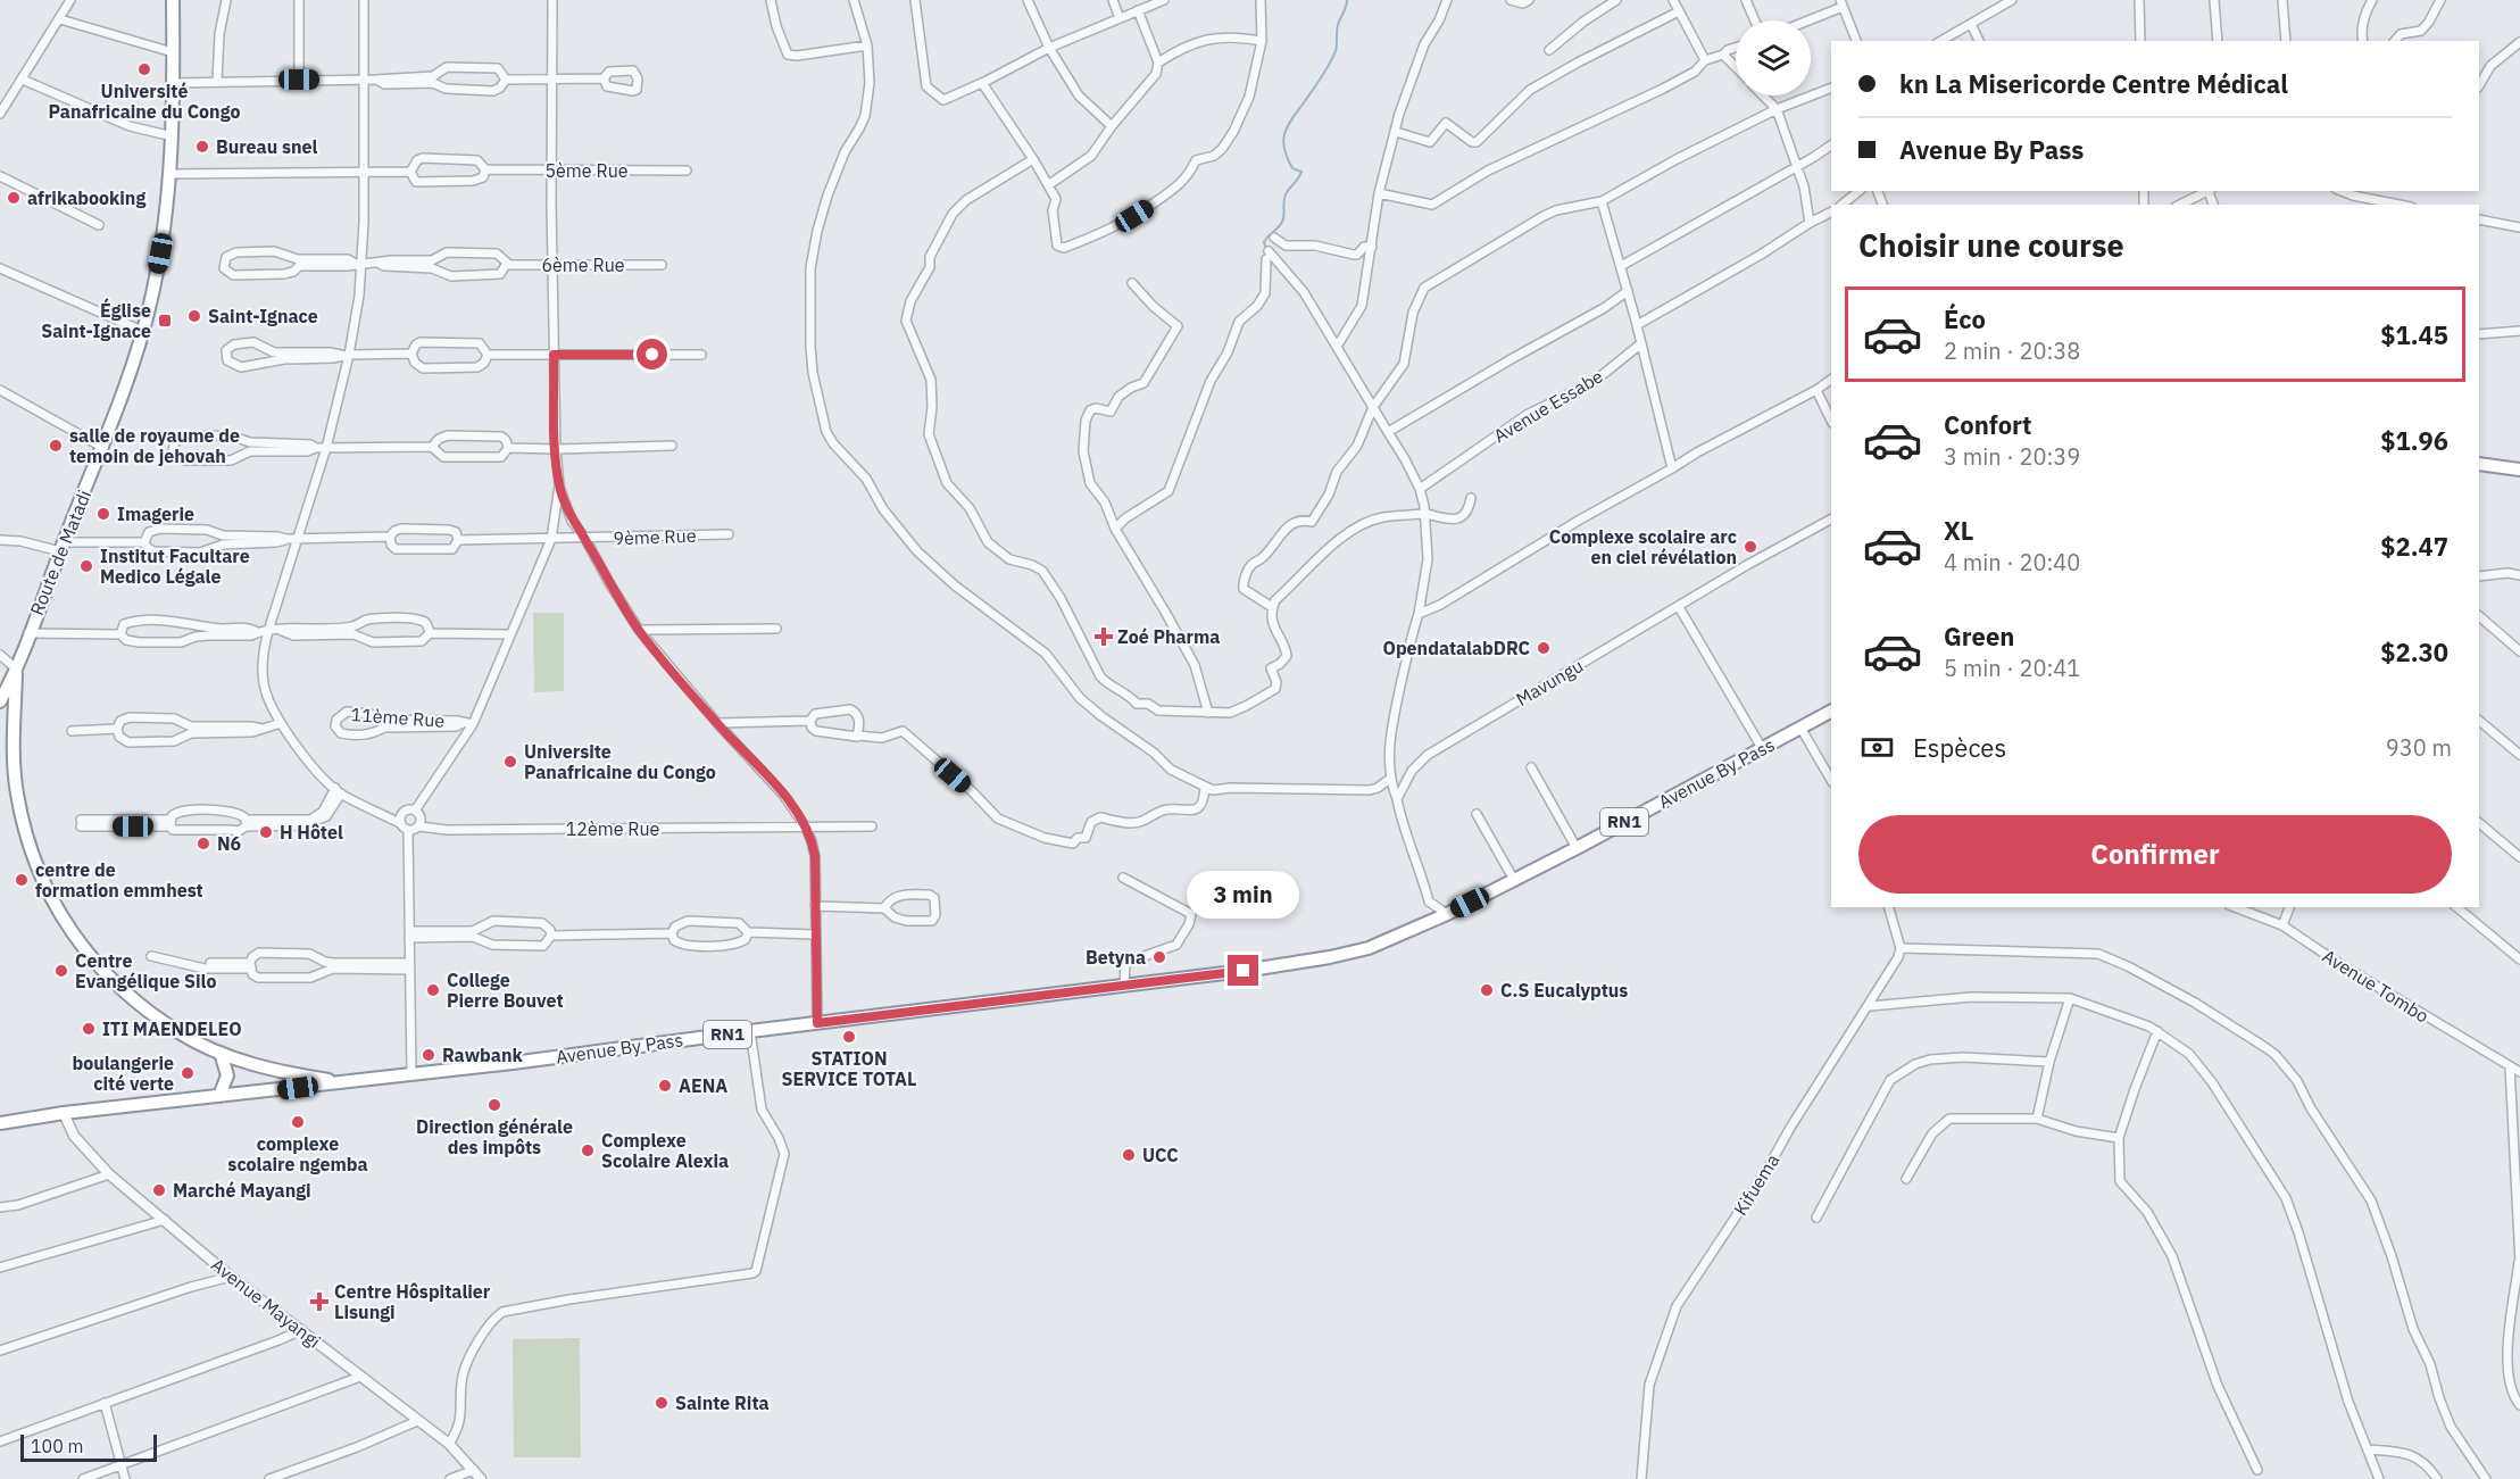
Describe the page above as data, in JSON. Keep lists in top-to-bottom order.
{
  "streets": {
    "highway": ["Route de Matadi", "Avenue By Pass", "RN1"],
    "street": [
      "5ème Rue",
      "6ème Rue",
      "Avenue Essabe",
      "9ème Rue",
      "Mavungu",
      "11ème Rue",
      "12ème Rue",
      "Avenue Tombo",
      "Kifuema",
      "Avenue Mayangi"
    ]
  },
  "crossings": [
    ["Avenue By Pass", "Avenue Mayangi"]
  ],
  "places": {
    "other": [
      "Université Panafricaine du Congo",
      "Bureau snel",
      "afrikabooking",
      "Saint-Ignace",
      "salle de royaume de temoin de jehovah",
      "Imagerie",
      "Complexe scolaire arc en ciel révélation",
      "Institut Facultare Medico Légale",
      "OpendatalabDRC",
      "Universite Panafricaine du Congo",
      "H Hôtel",
      "N6",
      "centre de formation emmhest",
      "Betyna",
      "Centre Evangélique Silo",
      "College Pierre Bouvet",
      "C.S Eucalyptus",
      "ITI MAENDELEO",
      "STATION SERVICE TOTAL",
      "Rawbank",
      "boulangerie cité verte",
      "AENA",
      "Direction générale des impôts",
      "complexe scolaire ngemba",
      "Complexe Scolaire Alexia",
      "UCC",
      "Marché Mayangi",
      "Sainte Rita"
    ],
    "transit": ["Église Saint-Ignace"],
    "health": ["Zoé Pharma", "Centre Hôspitalier Lisungi"]
  },
  "scale_bar": "100 m",
  "page": {
    "banner": ["kn La Misericorde Centre Médical", "Avenue By Pass"],
    "heading": "Choisir une course",
    "list": [
      {
        "name": "Éco",
        "note": "2 min · 20:38",
        "value": "$1.45"
      },
      {
        "name": "Confort",
        "note": "3 min · 20:39",
        "value": "$1.96"
      },
      {
        "name": "XL",
        "note": "4 min · 20:40",
        "value": "$2.47"
      },
      {
        "name": "Green",
        "note": "5 min · 20:41",
        "value": "$2.30"
      }
    ],
    "pay": ["Espèces", "930 m"],
    "buttons": "Confirmer",
    "bubble": "3 min",
    "scale": "100 m"
  }
}
